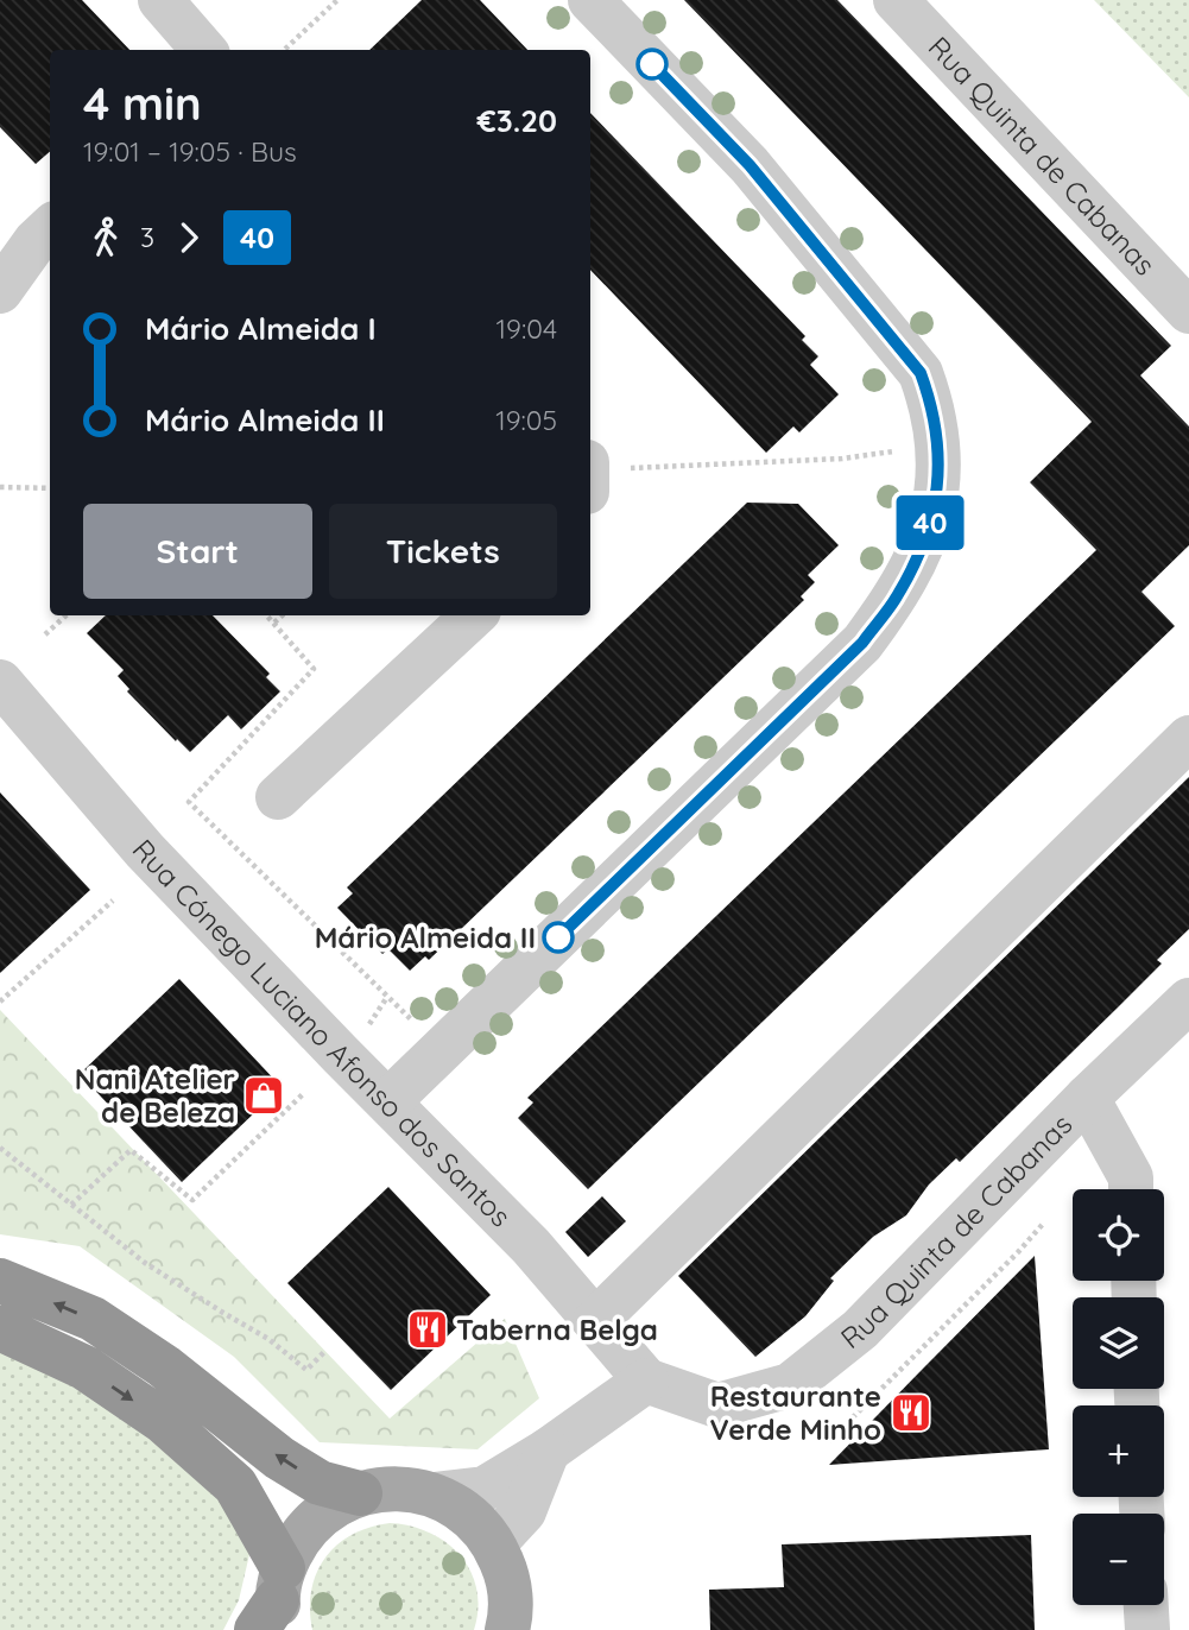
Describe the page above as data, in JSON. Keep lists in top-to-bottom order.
{
  "streets": {
    "street": ["Rua Quinta de Cabanas", "Rua Cónego Luciano Afonso dos Santos"]
  },
  "crossings": [
    ["Rua Quinta de Cabanas", "Rua Cónego Luciano Afonso dos Santos"]
  ],
  "places": {
    "other": ["Mário Almeida II"],
    "shop": ["Nani Atelier de Beleza"],
    "restaurant": ["Taberna Belga", "Restaurante Verde Minho"]
  },
  "lines": ["bus line 40"],
  "page": {
    "on_map": "40",
    "heading": ["4 min", "19:01 – 19:05 · Bus", "€3.20"],
    "legs": ["3", "40"],
    "list": [
      {
        "name": "Mário Almeida I",
        "value": "19:04"
      },
      {
        "name": "Mário Almeida II",
        "value": "19:05"
      }
    ],
    "buttons": ["Start", "Tickets"],
    "map_buttons": ["+", "−"]
  }
}
